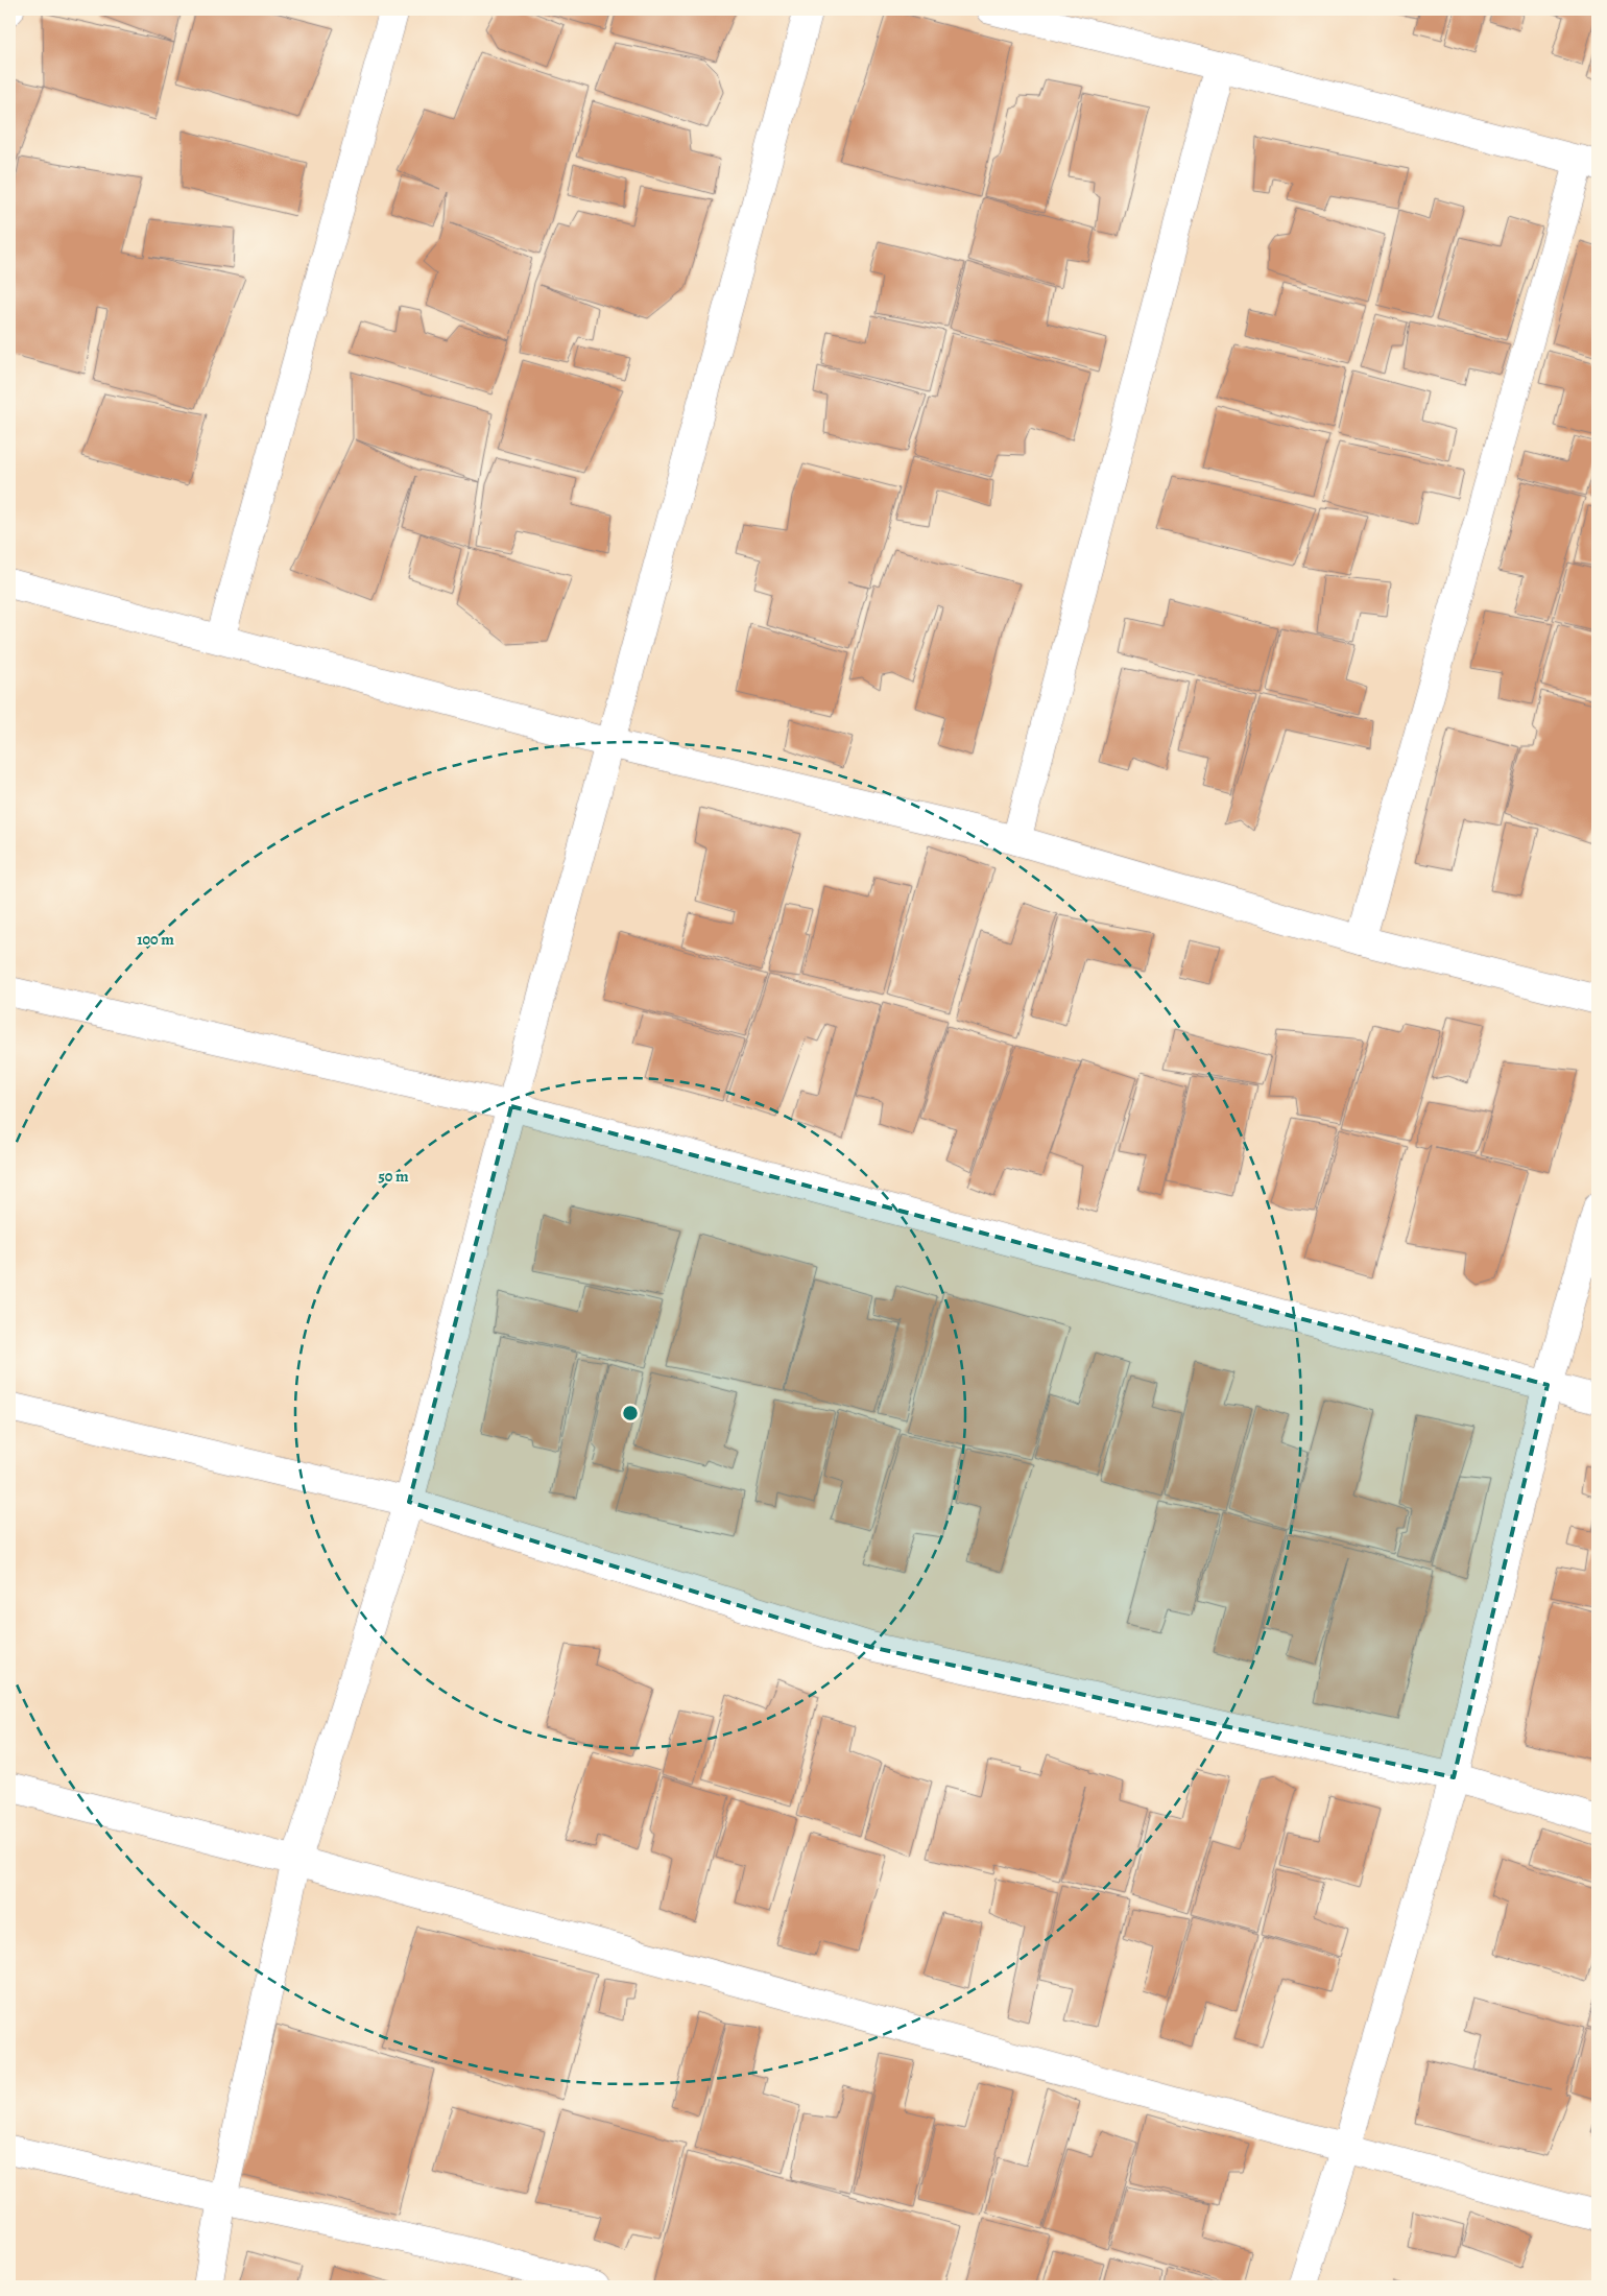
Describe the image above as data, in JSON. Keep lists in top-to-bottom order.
{
  "rings": ["100 m", "50 m"]
}
